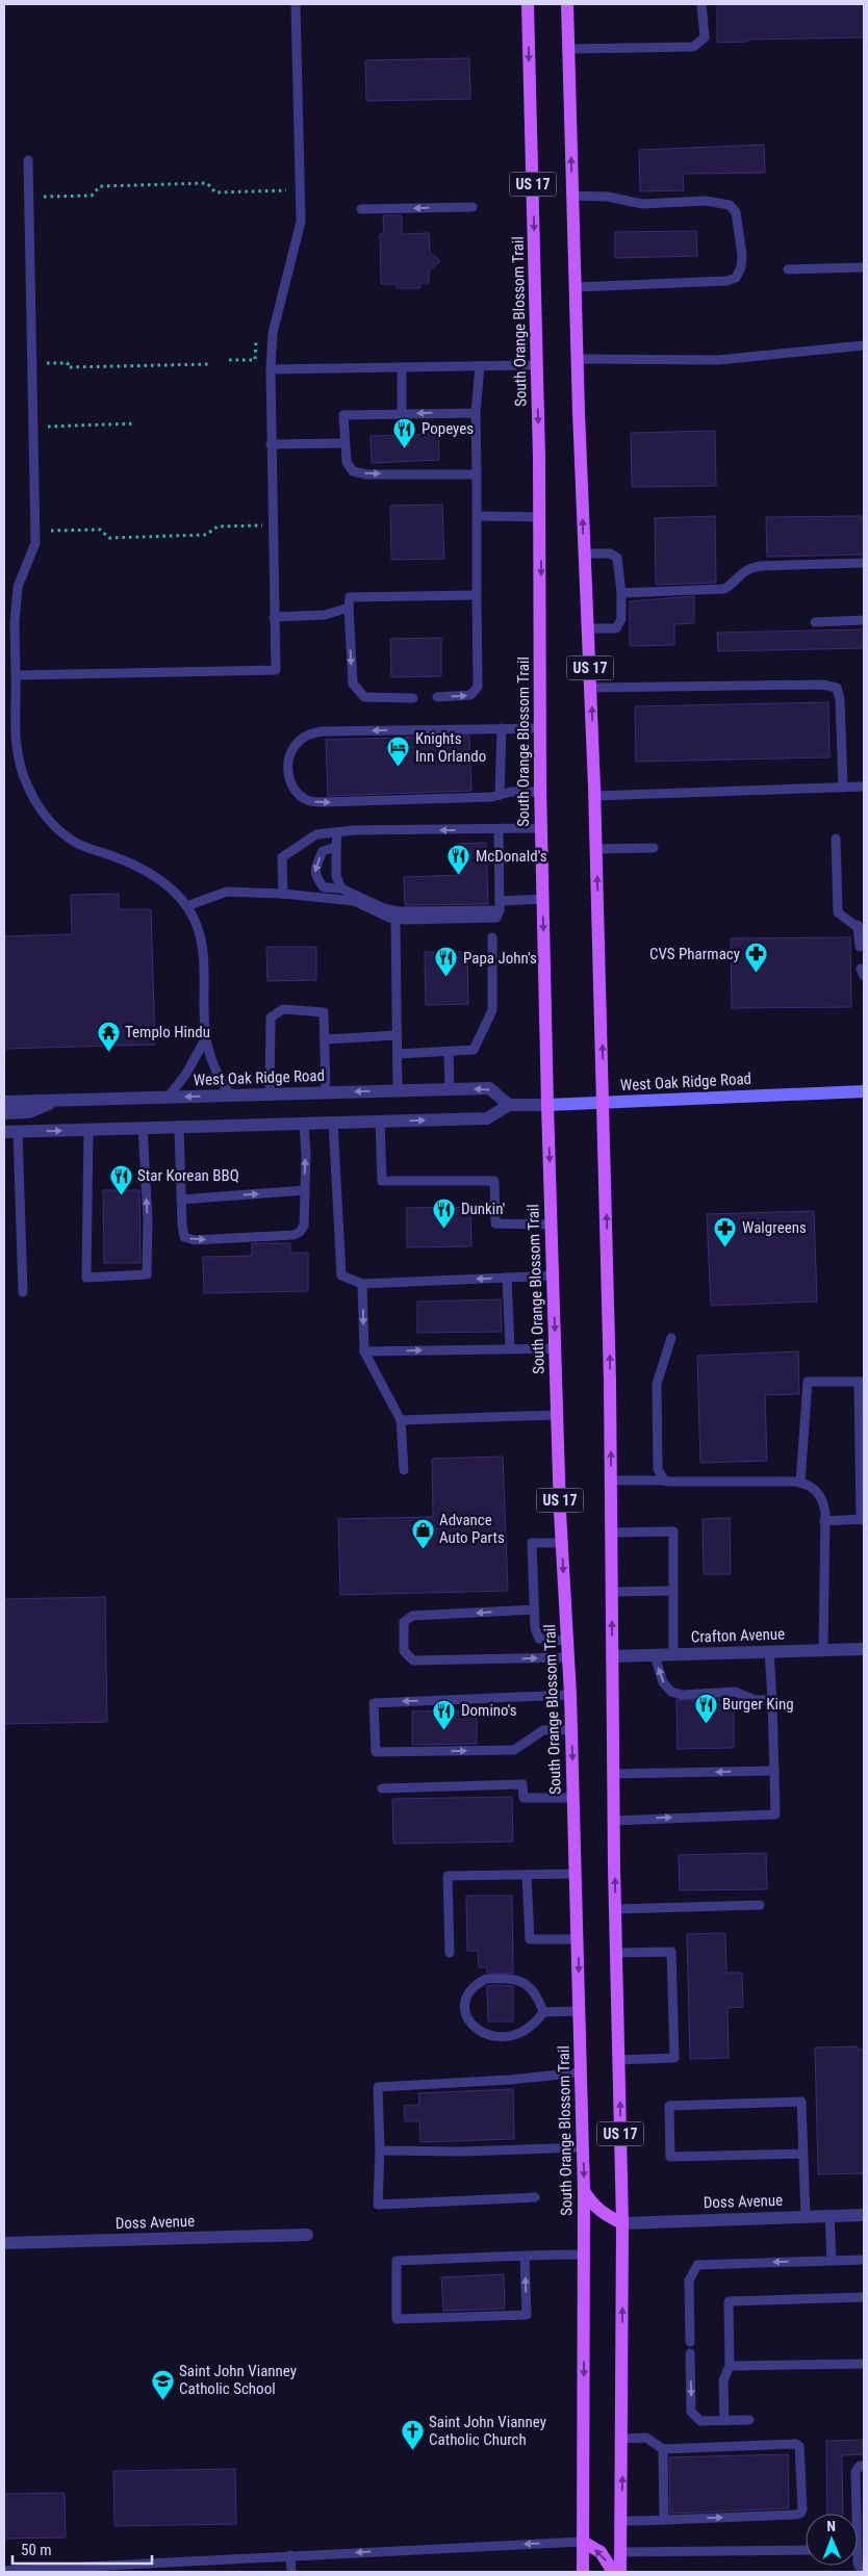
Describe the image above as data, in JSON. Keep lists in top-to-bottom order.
{
  "streets": {
    "main road": ["US 17", "South Orange Blossom Trail", "West Oak Ridge Road"],
    "street": ["Crafton Avenue", "Doss Avenue"]
  },
  "crossings": [
    ["US 17", "West Oak Ridge Road"],
    ["US 17", "Crafton Avenue"],
    ["US 17", "Doss Avenue"],
    ["South Orange Blossom Trail", "West Oak Ridge Road"]
  ],
  "places": {
    "restaurant": [
      "Popeyes",
      "McDonald's",
      "Papa John's",
      "Star Korean BBQ",
      "Dunkin'",
      "Burger King",
      "Domino's"
    ],
    "hotel": ["Knights Inn Orlando"],
    "pharmacy": ["CVS Pharmacy", "Walgreens"],
    "temple": ["Templo Hindu"],
    "shop": ["Advance Auto Parts"],
    "school or university": ["Saint John Vianney Catholic School"],
    "church": ["Saint John Vianney Catholic Church"]
  },
  "scale_bar": "50 m",
  "north": "top"
}
